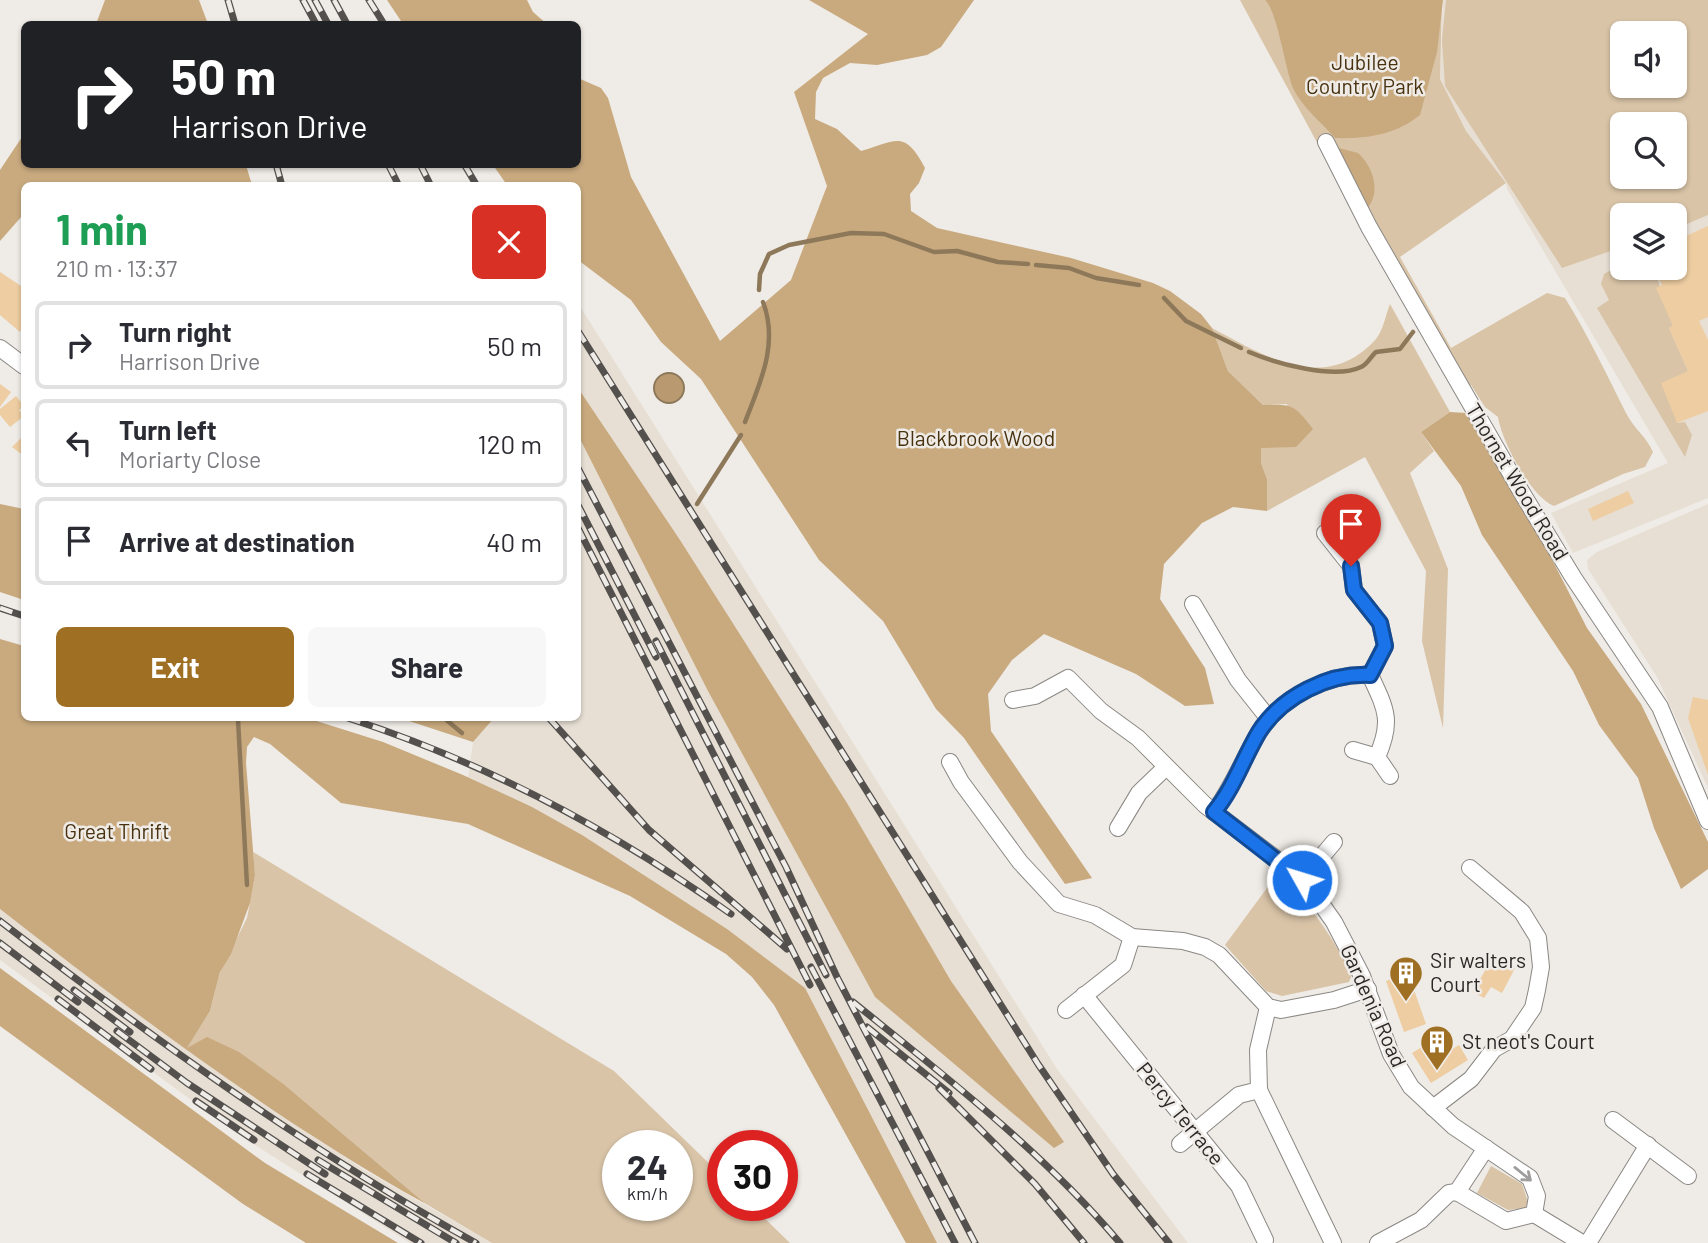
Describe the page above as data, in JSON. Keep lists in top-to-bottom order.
{
  "streets": {
    "street": ["Thornet Wood Road", "Gardenia Road", "Percy Terrace"]
  },
  "parks": ["Jubilee Country Park", "Blackbrook Wood", "Great Thrift"],
  "places": {
    "building": ["Sir walters Court", "St neot's Court"]
  },
  "page": {
    "turn": ["50 m", "Harrison Drive"],
    "heading": ["1 min", "210 m · 13:37"],
    "list": [
      {
        "name": "Turn right",
        "note": "Harrison Drive",
        "value": "50 m"
      },
      {
        "name": "Turn left",
        "note": "Moriarty Close",
        "value": "120 m"
      },
      {
        "name": "Arrive at destination",
        "value": "40 m"
      }
    ],
    "buttons": ["Exit", "Share"],
    "speed": "24 km/h",
    "limit": "30"
  }
}
